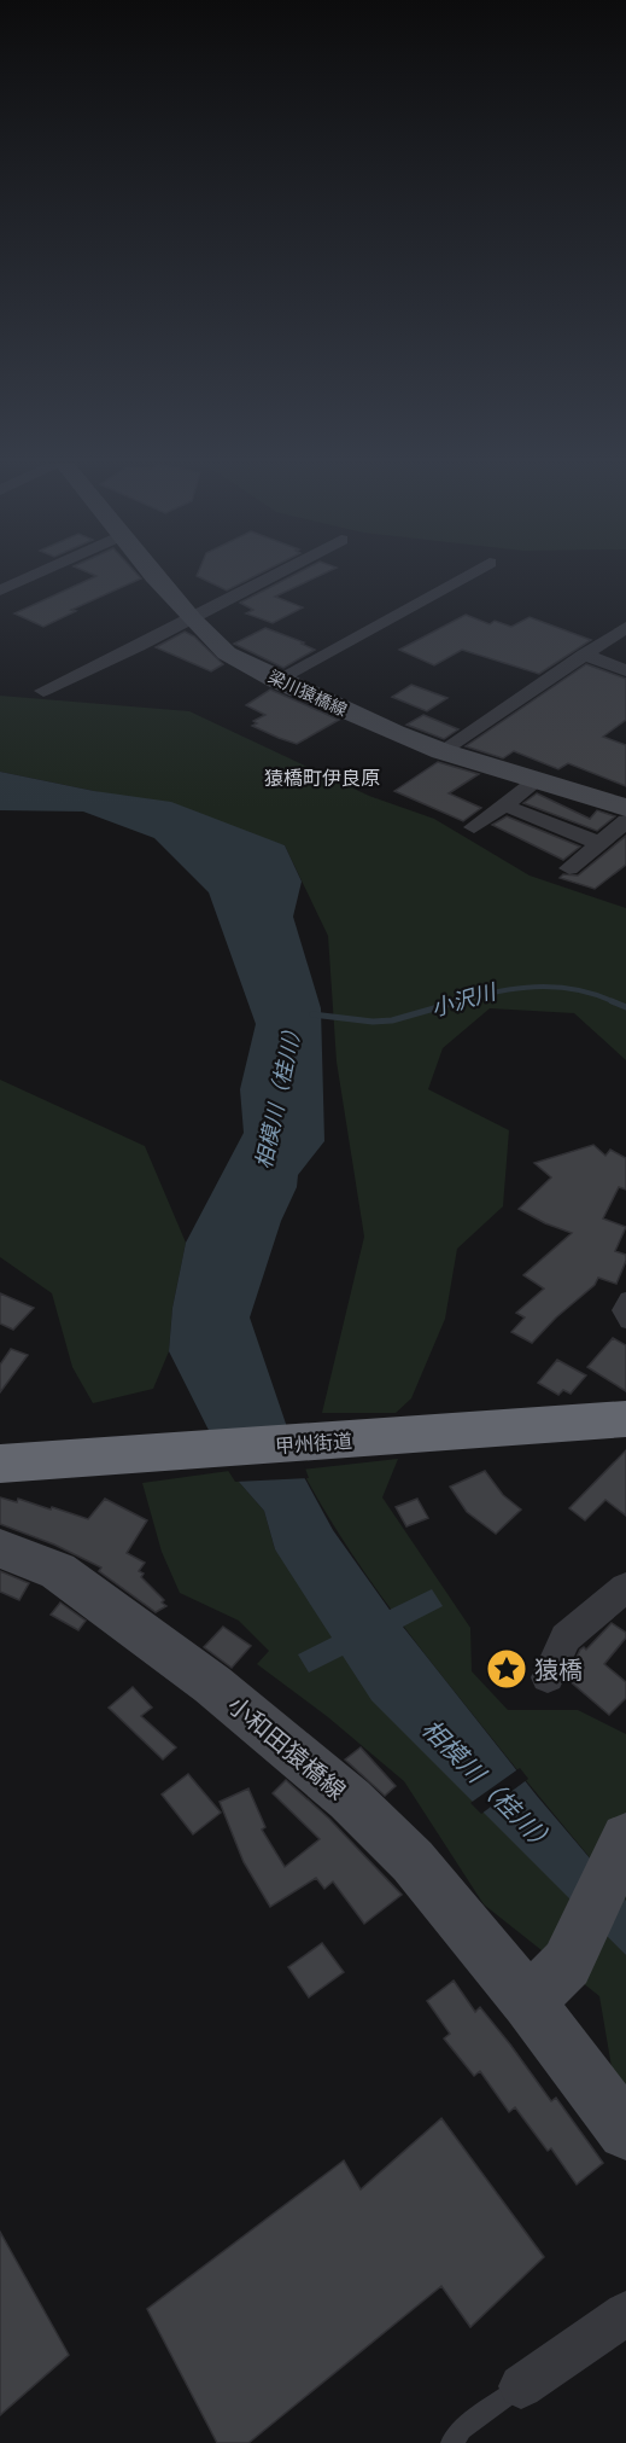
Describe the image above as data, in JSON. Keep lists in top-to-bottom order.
{
  "streets": {
    "highway": ["甲州街道"],
    "main road": ["梁川猿橋線", "小和田猿橋線"]
  },
  "districts": ["猿橋町伊良原"],
  "water": ["小沢川", "相模川（桂川）"],
  "places": {
    "place": ["猿橋"]
  }
}
